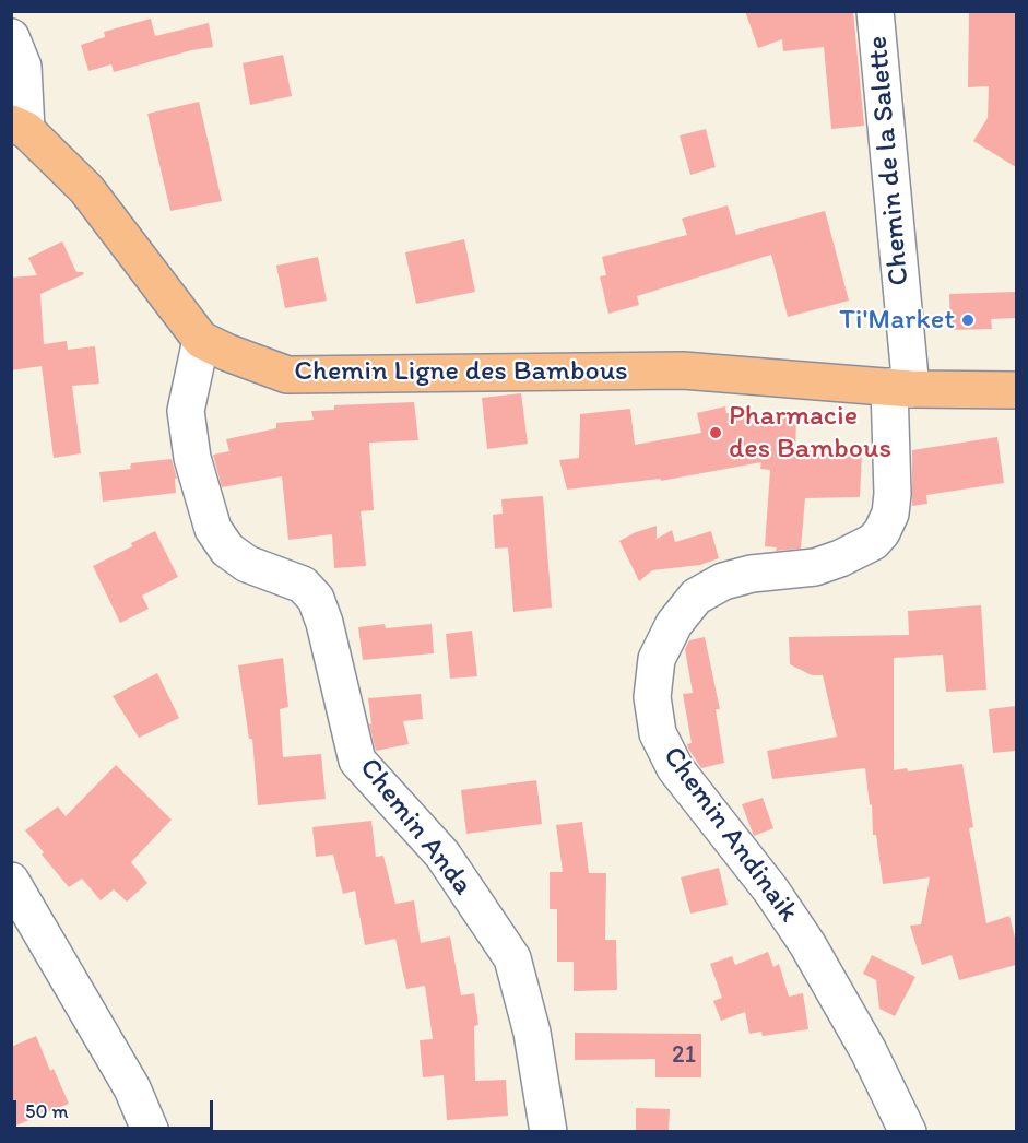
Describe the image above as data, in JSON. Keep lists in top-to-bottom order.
{
  "streets": {
    "main road": ["Chemin Ligne des Bambous"],
    "street": ["Chemin de la Salette", "Chemin Anda", "Chemin Andinaik"]
  },
  "crossings": [
    ["Chemin de la Salette", "Chemin Ligne des Bambous"],
    ["Chemin de la Salette", "Chemin Andinaik"],
    ["Chemin Ligne des Bambous", "Chemin Anda"],
    ["Chemin Ligne des Bambous", "Chemin Andinaik"]
  ],
  "places": ["Ti'Market", "Pharmacie des Bambous"],
  "house_numbers": ["21"],
  "scale_bar": "50 m"
}
